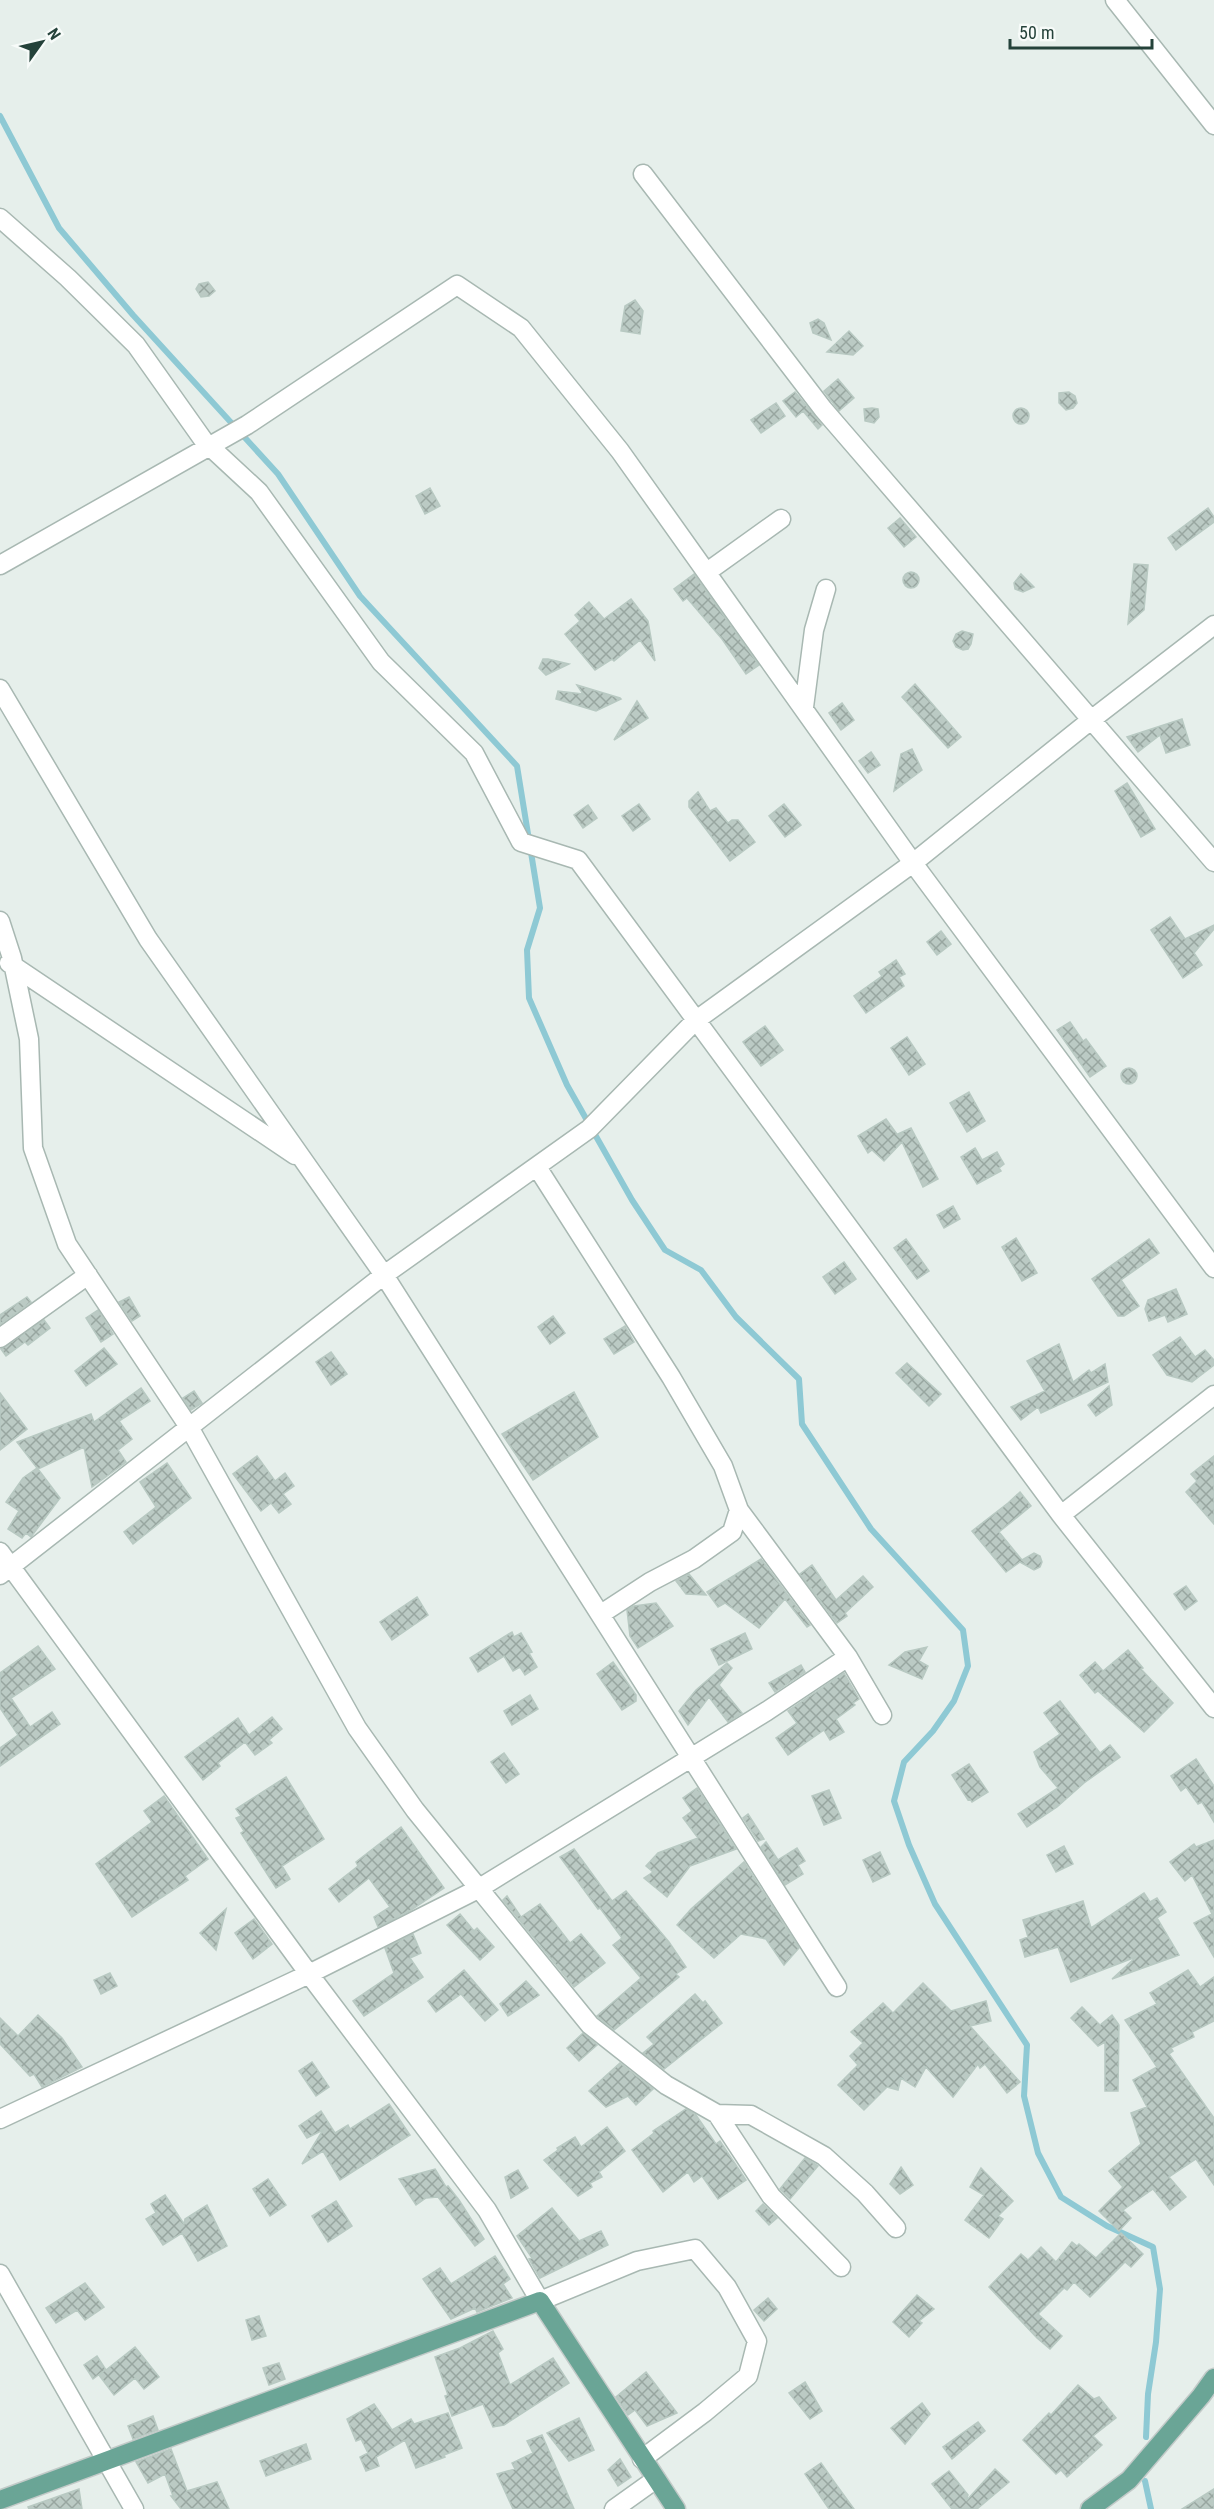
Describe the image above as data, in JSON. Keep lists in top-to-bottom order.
{
  "scale_bar": "50 m",
  "north": "top right"
}
